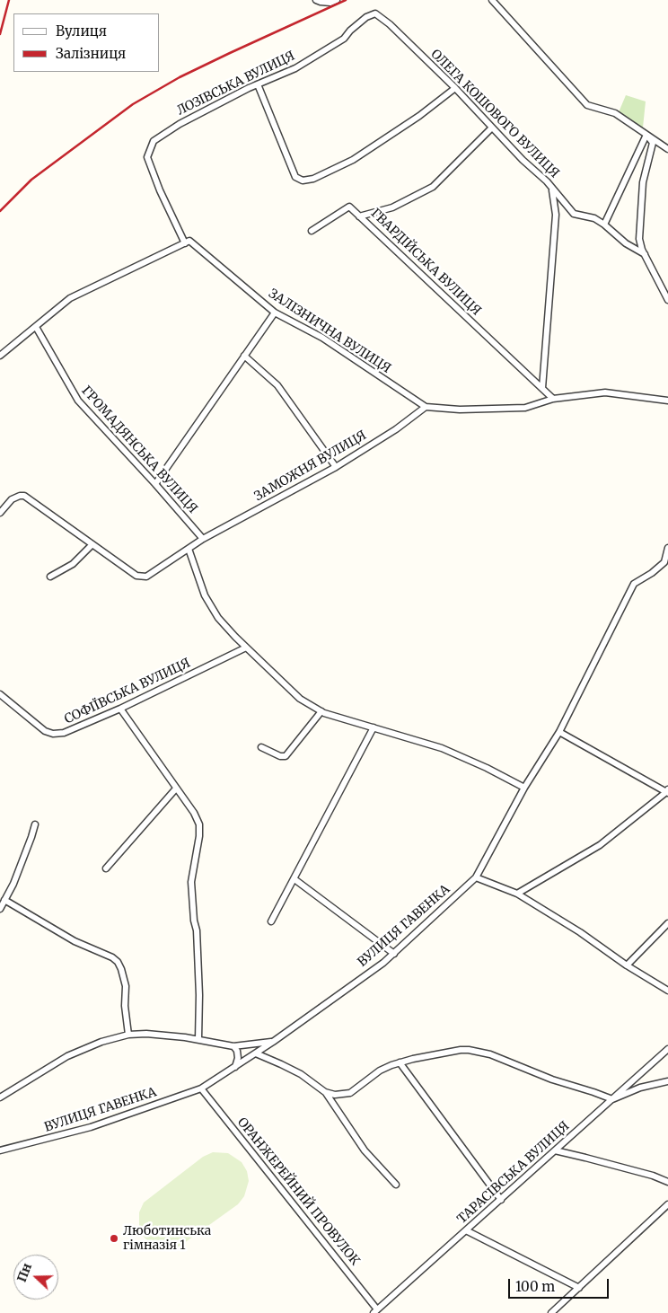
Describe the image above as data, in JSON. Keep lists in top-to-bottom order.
{
  "streets": {
    "street": [
      "ЛОЗІВСЬКА ВУЛИЦЯ",
      "ОЛЕГА КОШОВОГО ВУЛИЦЯ",
      "ГВАРДІЙСЬКА ВУЛИЦЯ",
      "ЗАЛІЗНИЧНА ВУЛИЦЯ",
      "ГРОМАДЯНСЬКА ВУЛИЦЯ",
      "ЗАМОЖНЯ ВУЛИЦЯ",
      "СОФІЇВСЬКА ВУЛИЦЯ",
      "ВУЛИЦЯ ГАВЕНКА",
      "ТАРАСІВСЬКА ВУЛИЦЯ",
      "ОРАНЖЕРЕЙНИЙ ПРОВУЛОК"
    ]
  },
  "crossings": [
    ["ЛОЗІВСЬКА ВУЛИЦЯ", "ОЛЕГА КОШОВОГО ВУЛИЦЯ"],
    ["ЛОЗІВСЬКА ВУЛИЦЯ", "ЗАЛІЗНИЧНА ВУЛИЦЯ"],
    ["ОЛЕГА КОШОВОГО ВУЛИЦЯ", "ГВАРДІЙСЬКА ВУЛИЦЯ"],
    ["ЗАЛІЗНИЧНА ВУЛИЦЯ", "ЗАМОЖНЯ ВУЛИЦЯ"],
    ["ГРОМАДЯНСЬКА ВУЛИЦЯ", "ЗАМОЖНЯ ВУЛИЦЯ"],
    ["ВУЛИЦЯ ГАВЕНКА", "ОРАНЖЕРЕЙНИЙ ПРОВУЛОК"],
    ["ТАРАСІВСЬКА ВУЛИЦЯ", "ОРАНЖЕРЕЙНИЙ ПРОВУЛОК"]
  ],
  "places": ["Люботинська гiмназiя 1"],
  "legend": ["Вулиця", "Залізниця"],
  "scale_bar": "100 m",
  "north": "left"
}
